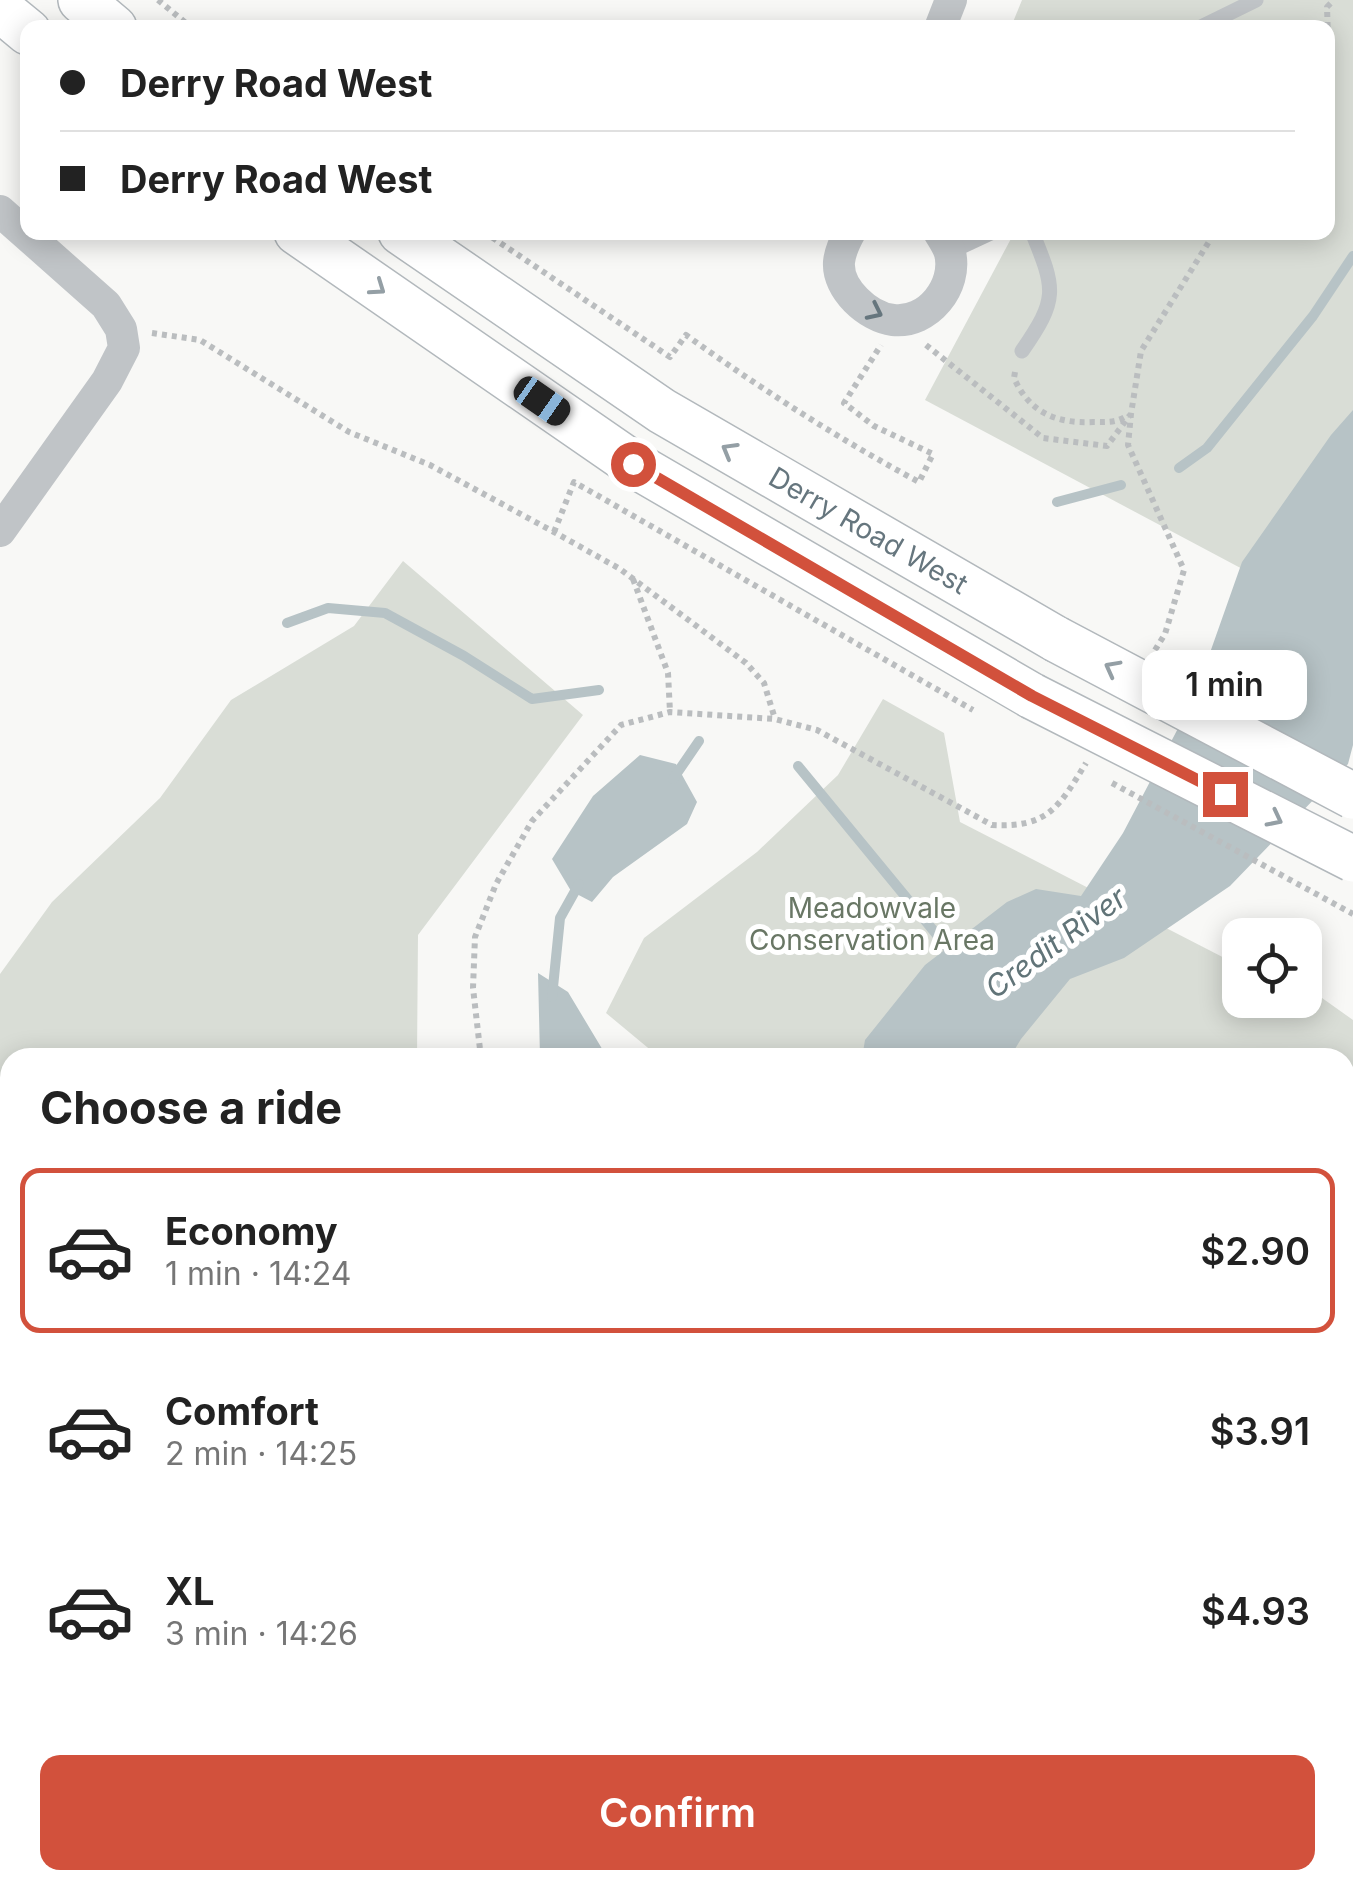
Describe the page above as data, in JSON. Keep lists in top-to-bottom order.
{
  "streets": {
    "main road": ["Derry Road West"]
  },
  "water": ["Credit River"],
  "parks": ["Meadowvale Conservation Area"],
  "page": {
    "banner": ["Derry Road West", "Derry Road West"],
    "bubble": "1 min",
    "heading": "Choose a ride",
    "list": [
      {
        "name": "Economy",
        "note": "1 min · 14:24",
        "value": "$2.90"
      },
      {
        "name": "Comfort",
        "note": "2 min · 14:25",
        "value": "$3.91"
      },
      {
        "name": "XL",
        "note": "3 min · 14:26",
        "value": "$4.93"
      }
    ],
    "buttons": "Confirm"
  }
}
